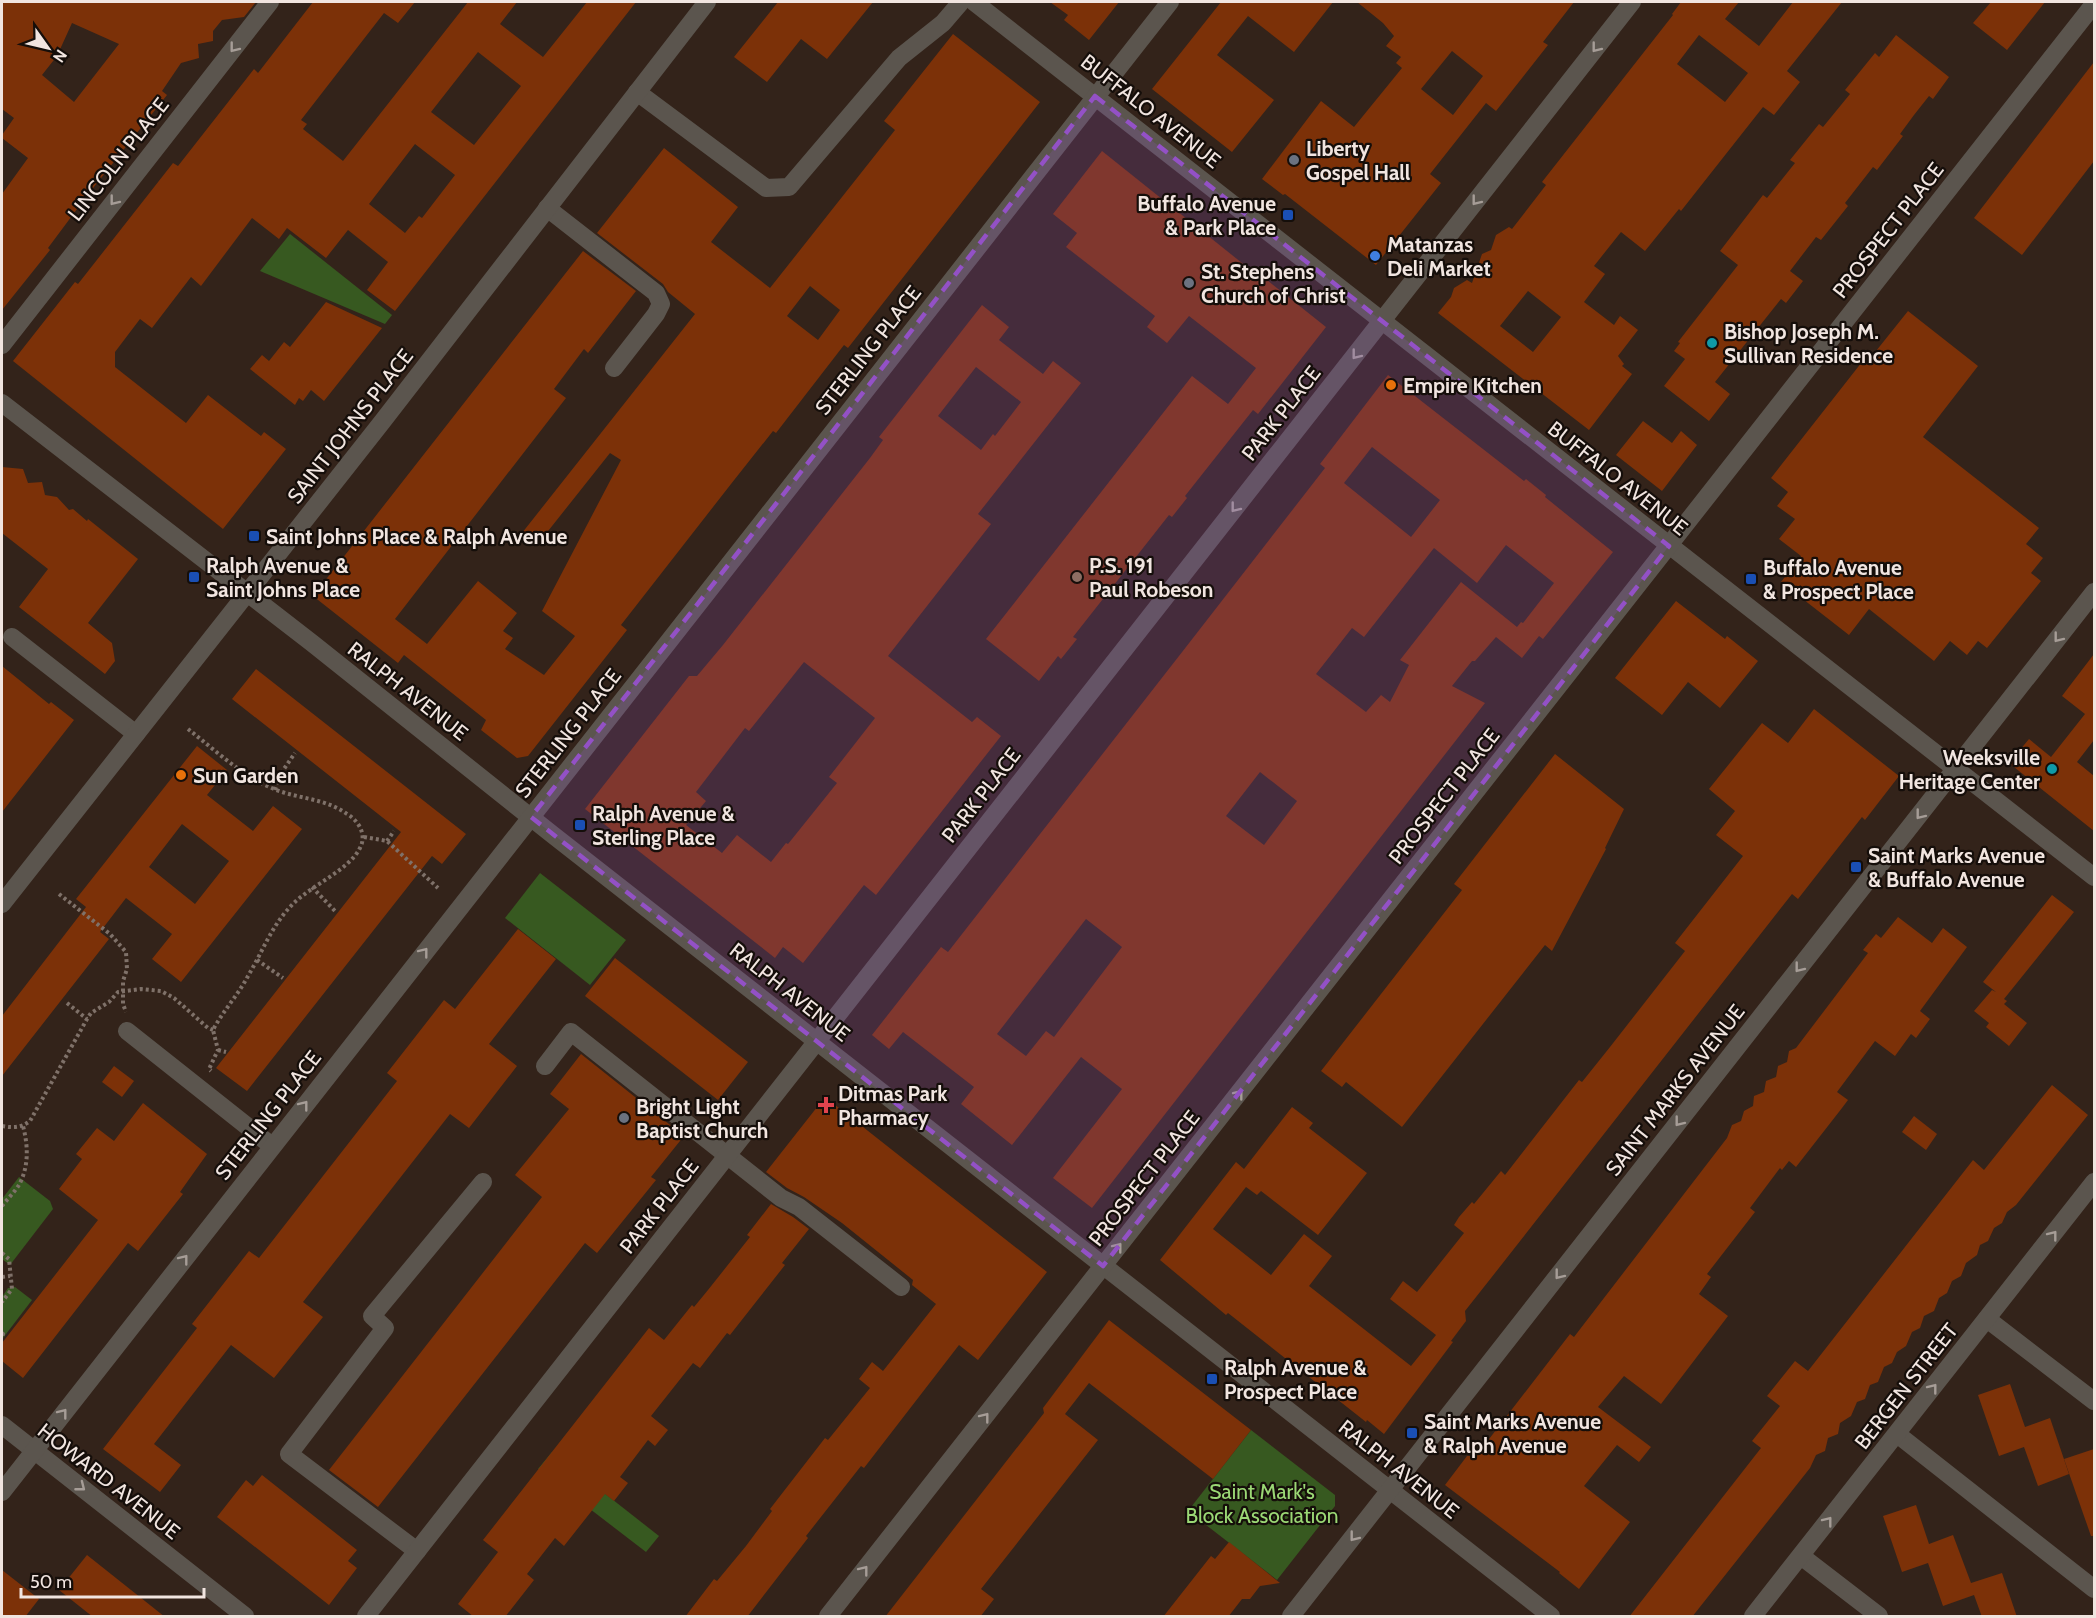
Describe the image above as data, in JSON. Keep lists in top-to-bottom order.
{
  "streets": {
    "street": [
      "BUFFALO AVENUE",
      "LINCOLN PLACE",
      "PROSPECT PLACE",
      "STERLING PLACE",
      "PARK PLACE",
      "SAINT JOHNS PLACE",
      "RALPH AVENUE",
      "SAINT MARKS AVENUE",
      "BERGEN STREET",
      "HOWARD AVENUE"
    ]
  },
  "crossings": [
    ["BUFFALO AVENUE", "PROSPECT PLACE"],
    ["BUFFALO AVENUE", "STERLING PLACE"],
    ["BUFFALO AVENUE", "PARK PLACE"],
    ["BUFFALO AVENUE", "SAINT MARKS AVENUE"],
    ["PROSPECT PLACE", "RALPH AVENUE"],
    ["STERLING PLACE", "RALPH AVENUE"],
    ["STERLING PLACE", "HOWARD AVENUE"],
    ["PARK PLACE", "RALPH AVENUE"],
    ["SAINT JOHNS PLACE", "RALPH AVENUE"],
    ["RALPH AVENUE", "SAINT MARKS AVENUE"]
  ],
  "one_way": [
    "LINCOLN PLACE",
    "PROSPECT PLACE",
    "STERLING PLACE",
    "PARK PLACE",
    "SAINT MARKS AVENUE",
    "BERGEN STREET",
    "HOWARD AVENUE"
  ],
  "parks": ["Saint Mark's Block Association"],
  "places": {
    "other": [
      "Liberty Gospel Hall",
      "Matanzas Deli Market",
      "St. Stephens Church of Christ",
      "Bishop Joseph M. Sullivan Residence",
      "Empire Kitchen",
      "P.S. 191 Paul Robeson",
      "Weeksville Heritage Center",
      "Sun Garden",
      "Bright Light Baptist Church"
    ],
    "transit": [
      "Buffalo Avenue & Park Place",
      "Saint Johns Place & Ralph Avenue",
      "Ralph Avenue & Saint Johns Place",
      "Buffalo Avenue & Prospect Place",
      "Ralph Avenue & Sterling Place",
      "Saint Marks Avenue & Buffalo Avenue",
      "Ralph Avenue & Prospect Place",
      "Saint Marks Avenue & Ralph Avenue"
    ],
    "health": ["Ditmas Park Pharmacy"]
  },
  "scale_bar": "50 m",
  "north": "bottom right"
}
